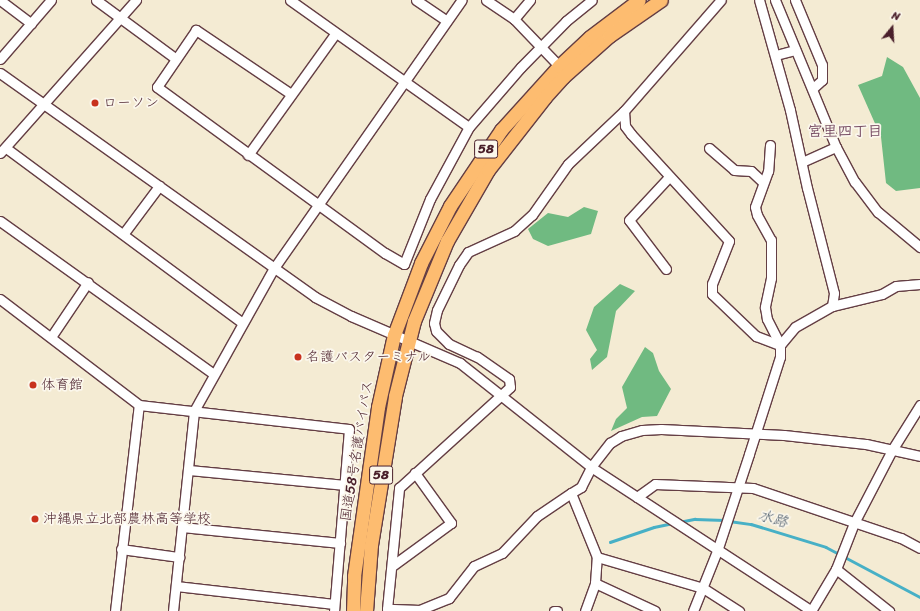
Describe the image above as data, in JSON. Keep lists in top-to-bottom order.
{
  "streets": {
    "highway": ["58", "国道58号名護バイパス"]
  },
  "districts": ["宮里四丁目"],
  "water": ["水路"],
  "places": [
    "ローソン",
    "名護バスターミナル",
    "体育館",
    "沖縄県立北部農林高等学校"
  ],
  "north": "top"
}
